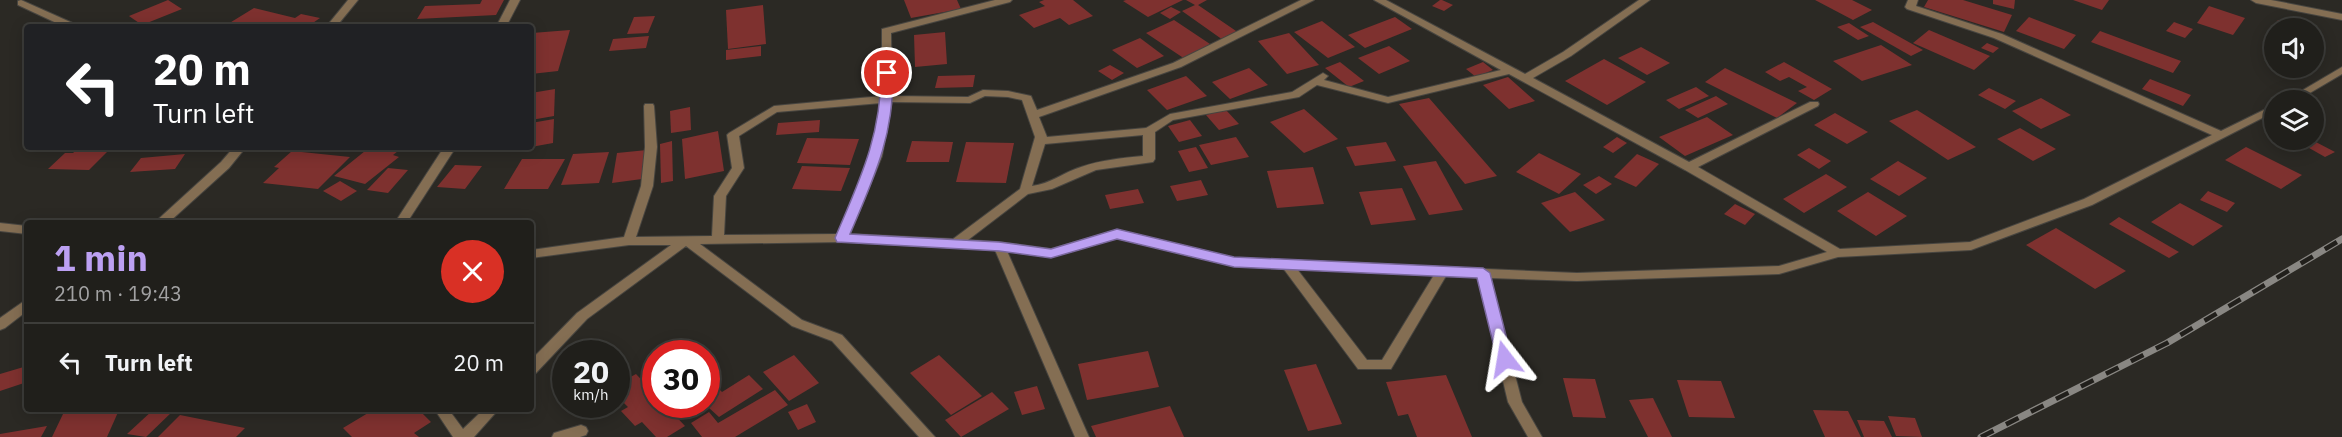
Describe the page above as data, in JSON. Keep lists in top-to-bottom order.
{
  "page": {
    "turn": ["20 m", "Turn left"],
    "heading": ["1 min", "210 m · 19:43"],
    "list": [
      {
        "name": "Turn left",
        "value": "20 m"
      }
    ],
    "speed": "20 km/h",
    "limit": "30"
  }
}
